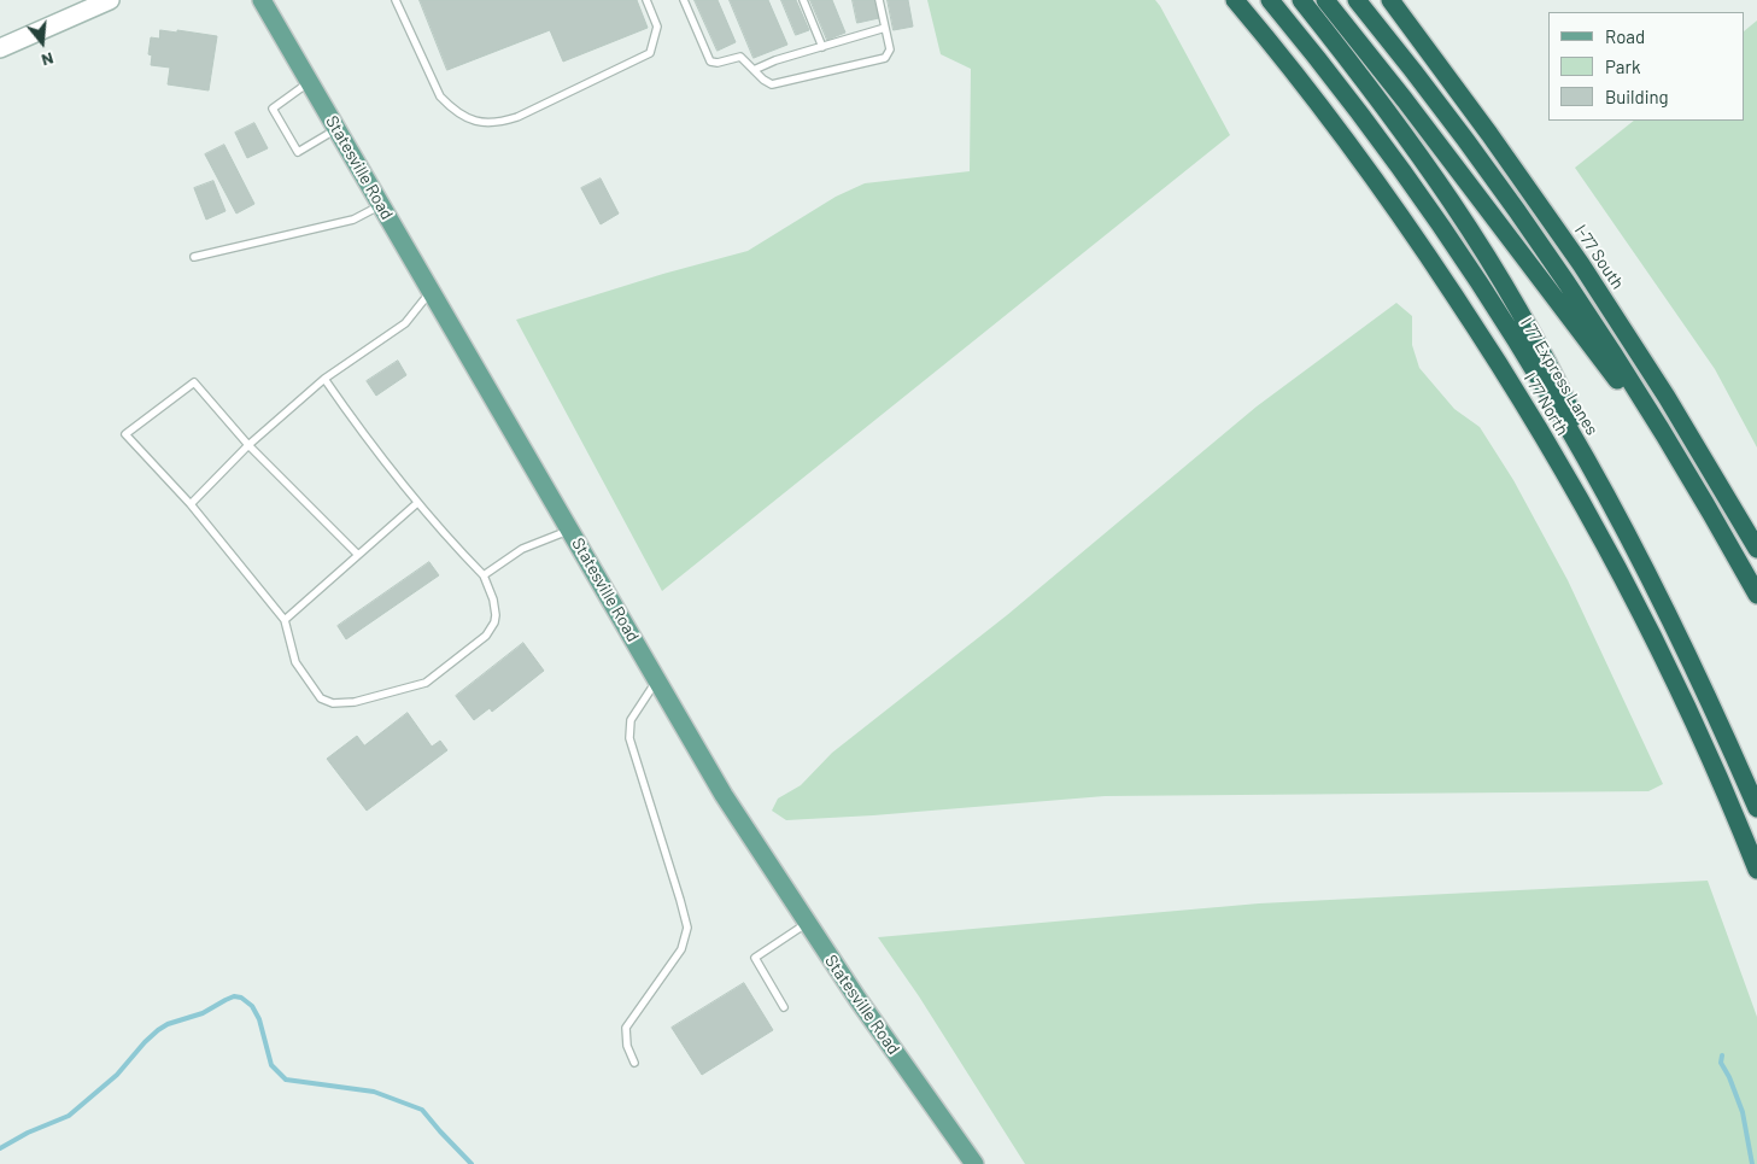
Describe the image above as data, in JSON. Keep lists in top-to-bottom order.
{
  "streets": {
    "highway": ["I-77 South", "I 77 Express Lanes", "I 77 North"],
    "main road": ["Statesville Road"]
  },
  "legend": ["Road", "Park", "Building"],
  "north": "bottom"
}
